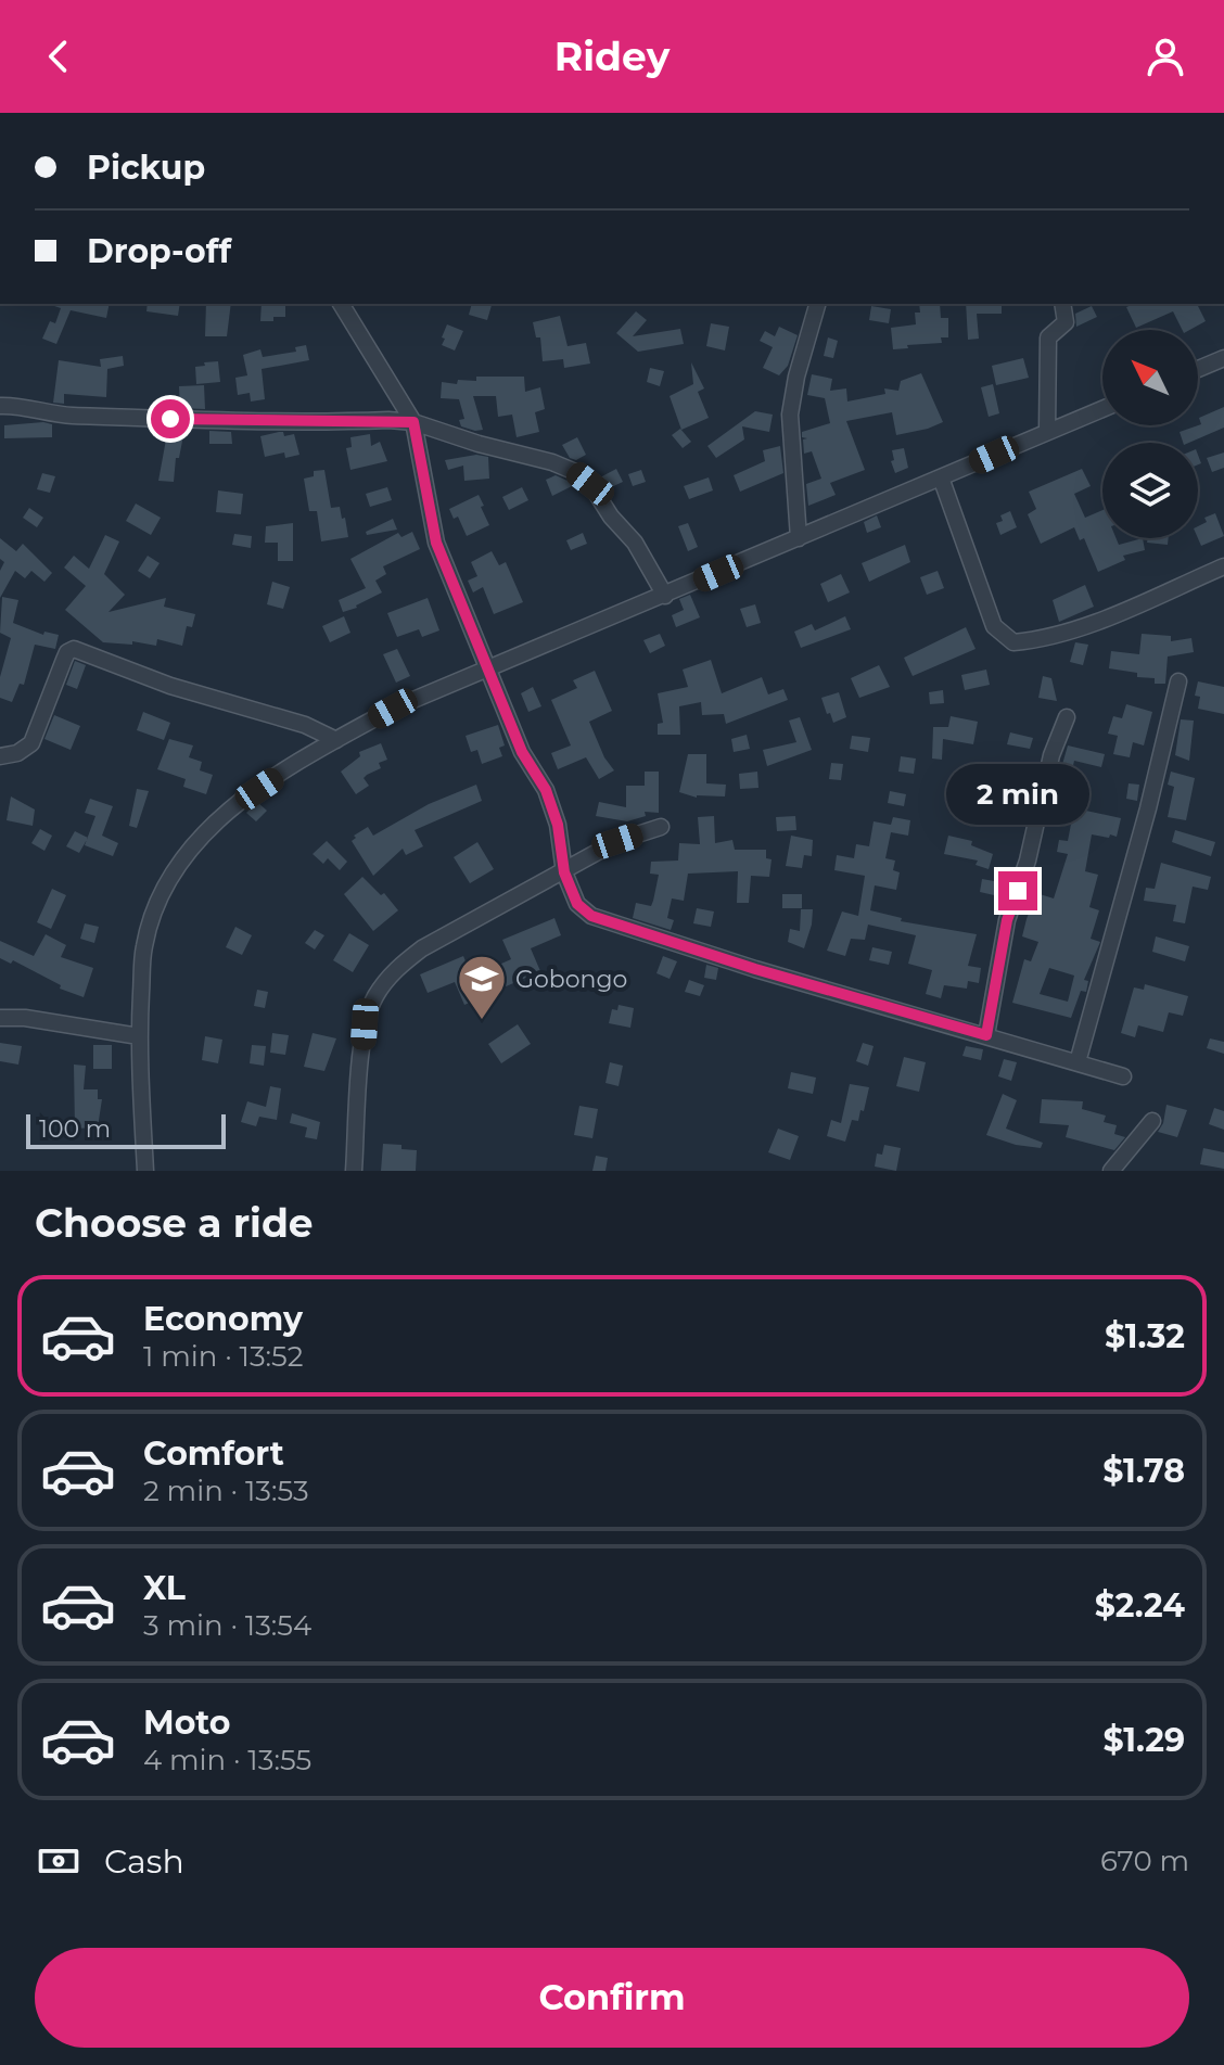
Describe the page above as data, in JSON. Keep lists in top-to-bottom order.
{
  "places": {
    "school or university": ["Gobongo"]
  },
  "scale_bar": "100 m",
  "north": "top left",
  "page": {
    "header": "Ridey",
    "banner": ["Pickup", "Drop-off"],
    "bubble": "2 min",
    "scale": "100 m",
    "heading": "Choose a ride",
    "list": [
      {
        "name": "Economy",
        "note": "1 min · 13:52",
        "value": "$1.32"
      },
      {
        "name": "Comfort",
        "note": "2 min · 13:53",
        "value": "$1.78"
      },
      {
        "name": "XL",
        "note": "3 min · 13:54",
        "value": "$2.24"
      },
      {
        "name": "Moto",
        "note": "4 min · 13:55",
        "value": "$1.29"
      }
    ],
    "pay": ["Cash", "670 m"],
    "buttons": "Confirm"
  }
}
